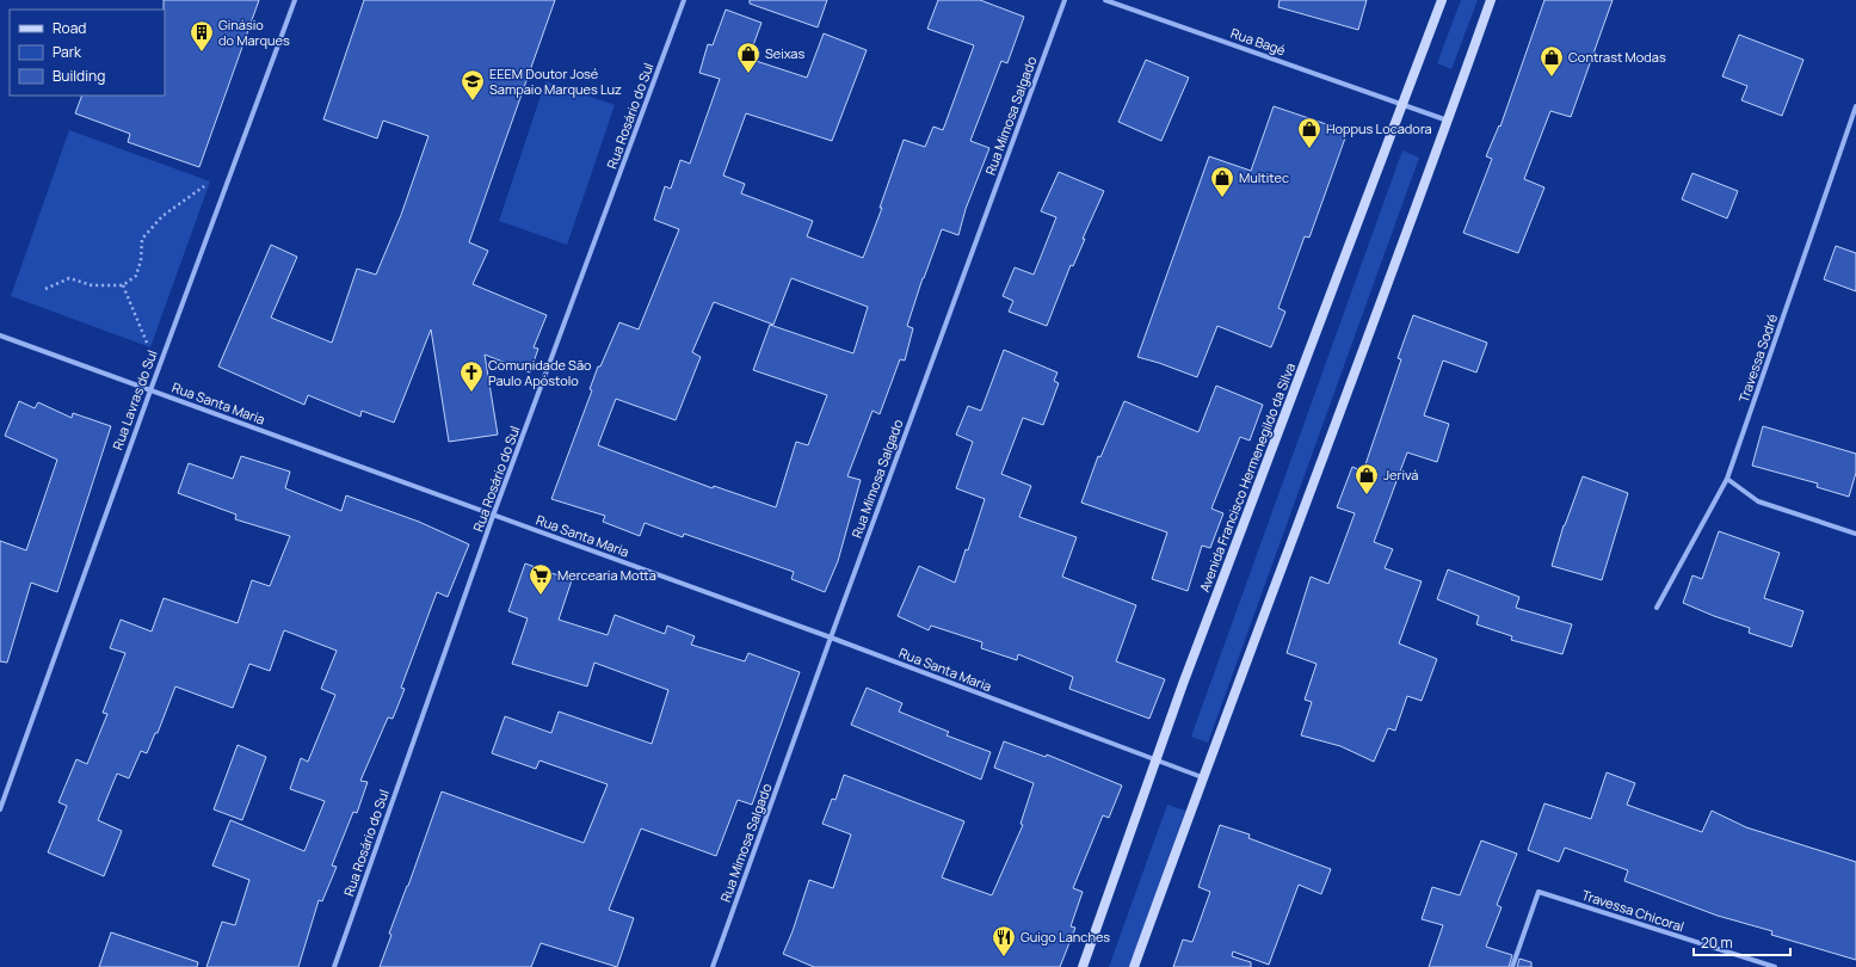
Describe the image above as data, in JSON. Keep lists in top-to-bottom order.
{
  "streets": {
    "main road": ["Avenida Francisco Hermenegildo da Silva"],
    "street": [
      "Rua Bagé",
      "Rua Rosário do Sul",
      "Rua Mimosa Salgado",
      "Travessa Sodré",
      "Rua Lavras do Sul",
      "Rua Santa Maria",
      "Travessa Chicoral"
    ]
  },
  "crossings": [
    ["Rua Bagé", "Avenida Francisco Hermenegildo da Silva"],
    ["Rua Rosário do Sul", "Rua Santa Maria"],
    ["Rua Mimosa Salgado", "Rua Santa Maria"],
    ["Rua Lavras do Sul", "Rua Santa Maria"],
    ["Rua Santa Maria", "Avenida Francisco Hermenegildo da Silva"]
  ],
  "places": {
    "building": ["Ginásio do Marques"],
    "shop": [
      "Seixas",
      "Contrast Modas",
      "Hoppus Locadora",
      "Multitec",
      "Jerivá"
    ],
    "school or university": ["EEEM Doutor José Sampaio Marques Luz"],
    "church": ["Comunidade São Paulo Apóstolo"],
    "supermarket": ["Mercearia Motta"],
    "restaurant": ["Guigo Lanches"]
  },
  "legend": ["Road", "Park", "Building"],
  "scale_bar": "20 m"
}
